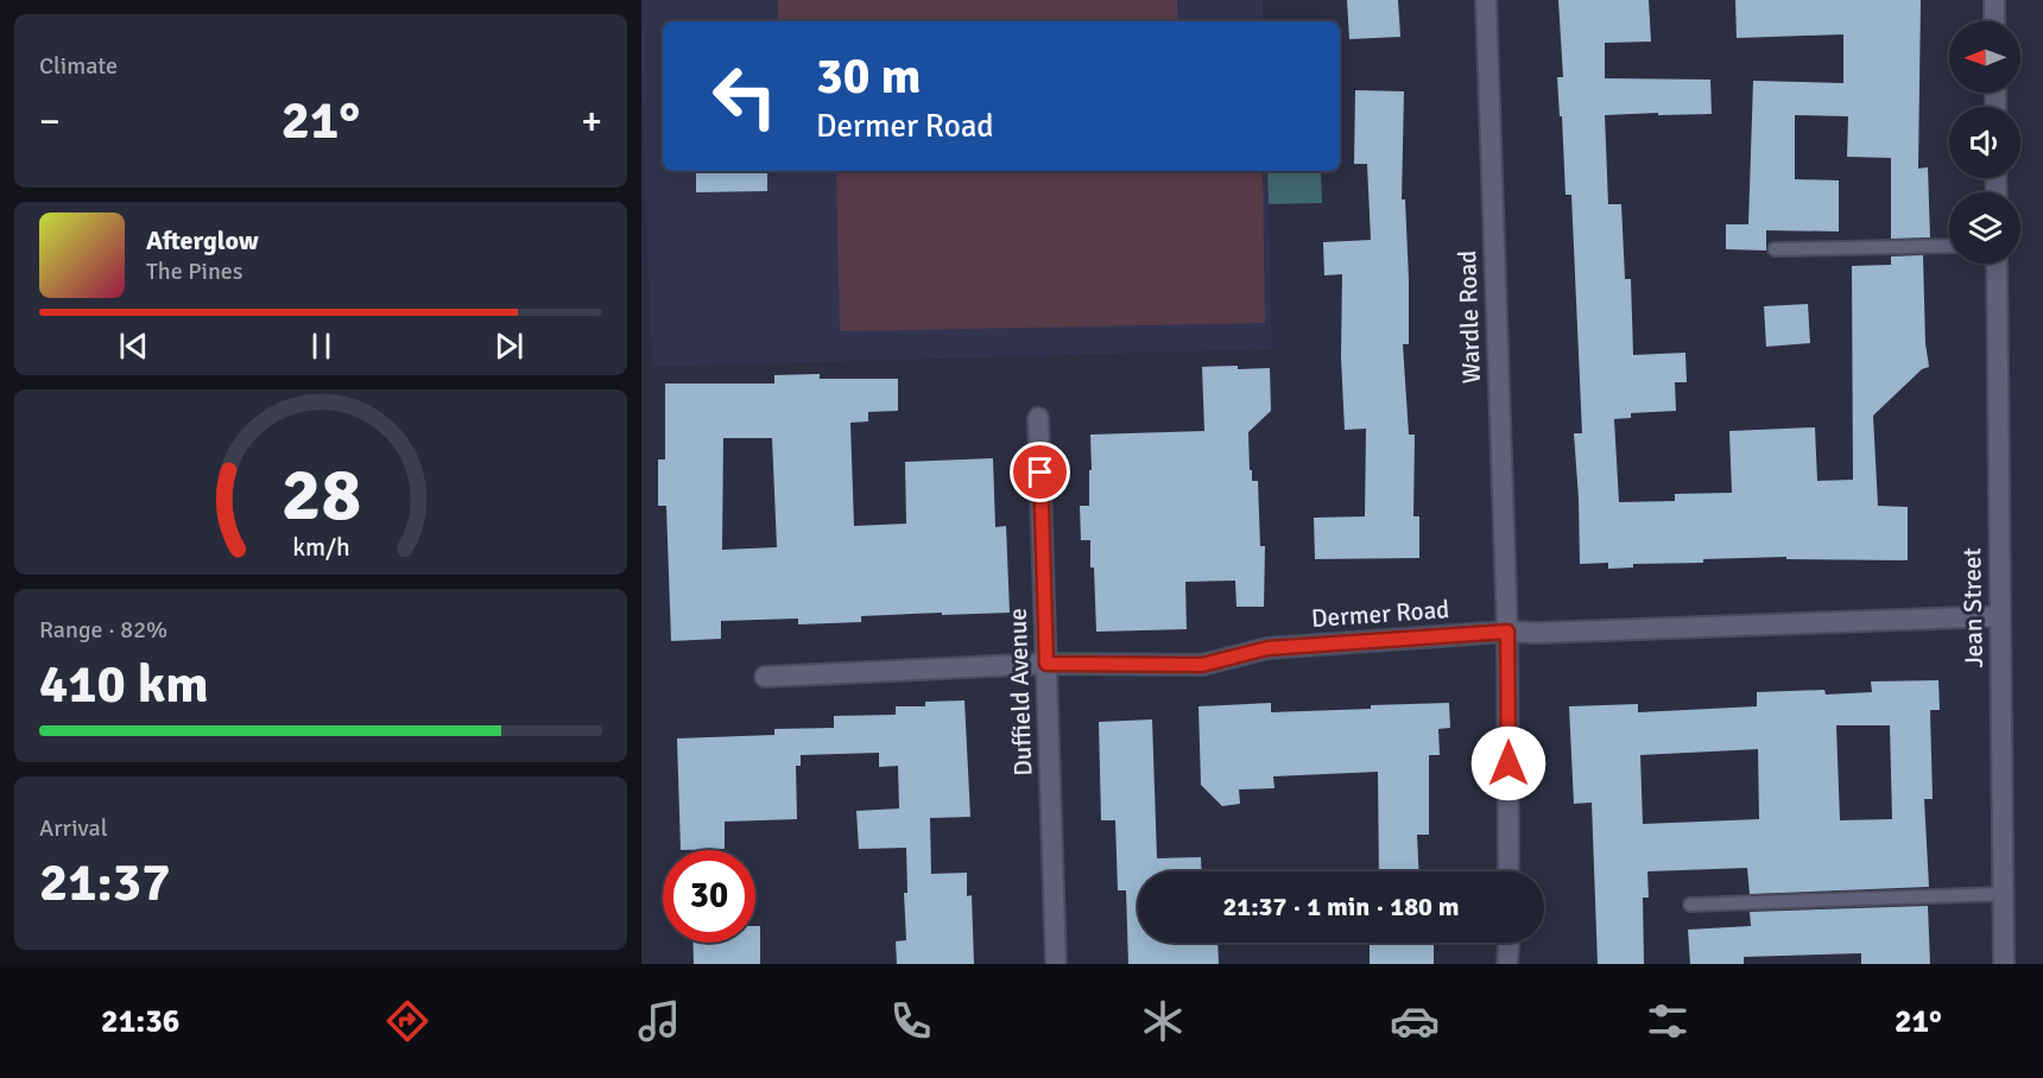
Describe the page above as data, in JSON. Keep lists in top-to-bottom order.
{
  "streets": {
    "street": [
      "Wardle Road",
      "Jean Street",
      "Dermer Road",
      "Duffield Avenue"
    ]
  },
  "crossings": [
    ["Wardle Road", "Dermer Road"],
    ["Jean Street", "Dermer Road"],
    ["Dermer Road", "Duffield Avenue"]
  ],
  "north": "left",
  "page": {
    "tile": [
      "Climate",
      ["Range · 82%", "410 km"],
      ["Arrival", "21:37"]
    ],
    "turn": ["30 m", "Dermer Road"],
    "heat": ["−", "21°", "+"],
    "song": ["Afterglow", "The Pines"],
    "limit": "30",
    "trip": "21:37 · 1 min · 180 m",
    "tabs": ["21:36", "21°"],
    "gauge": ["28", "km/h"]
  }
}
